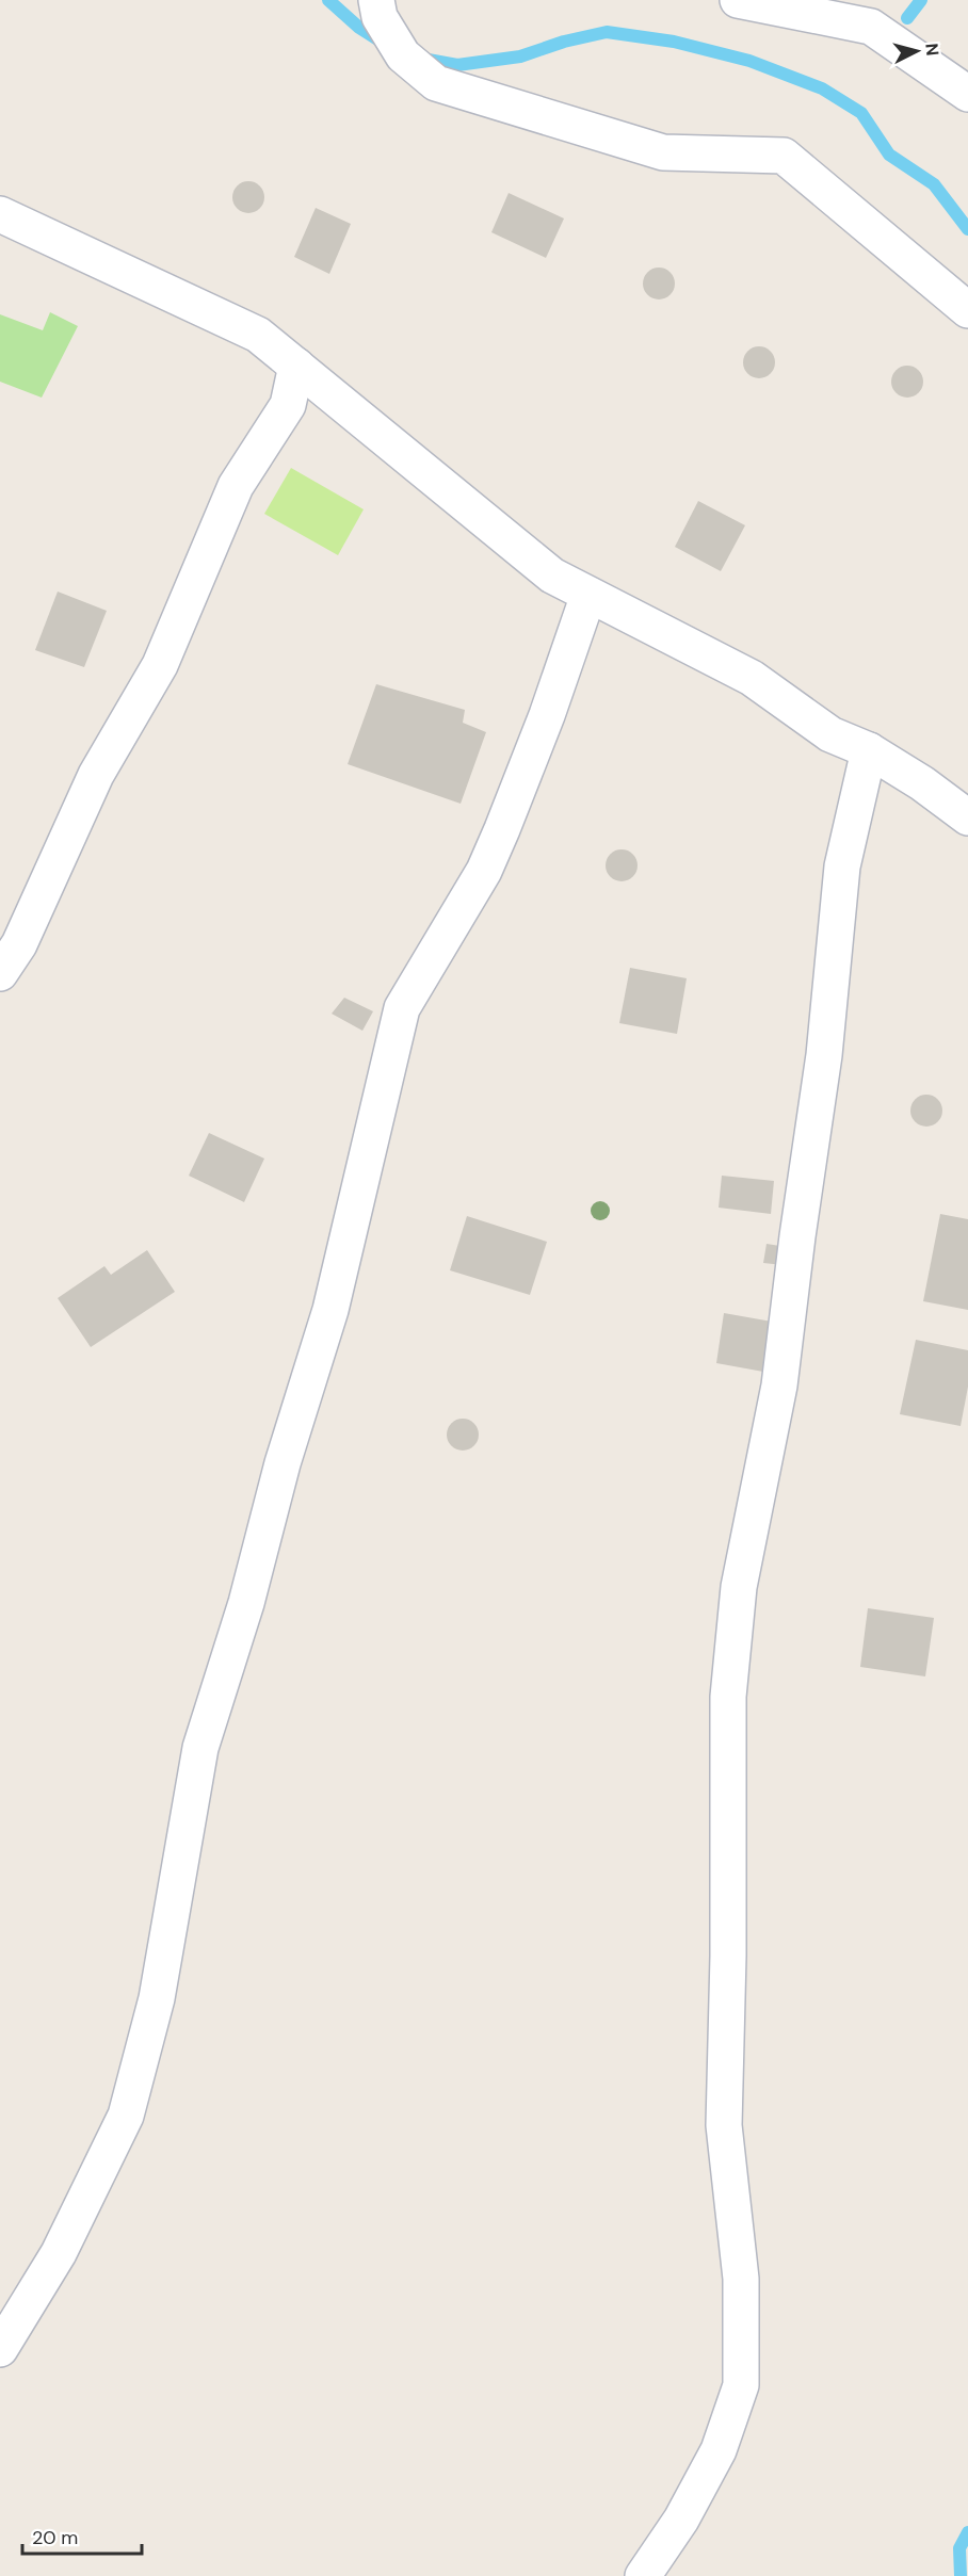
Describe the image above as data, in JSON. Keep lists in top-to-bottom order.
{
  "scale_bar": "20 m",
  "north": "right"
}
